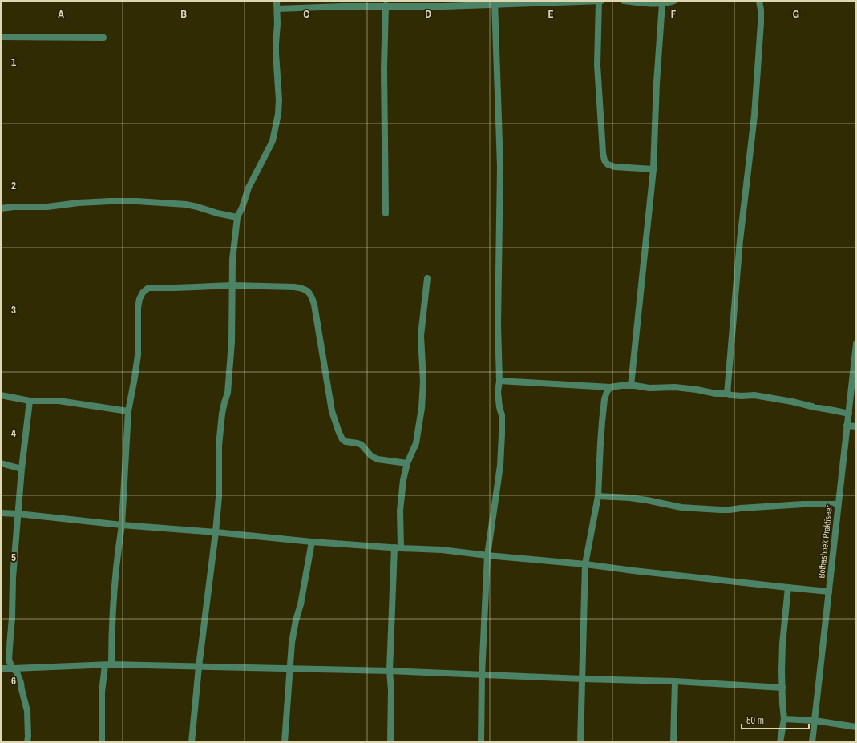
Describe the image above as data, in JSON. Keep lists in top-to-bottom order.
{
  "streets": {
    "street": ["Bothashoek Praktiseer"]
  },
  "scale_bar": "50 m",
  "grid": {
    "columns": [
      "A",
      "B",
      "C",
      "D",
      "E",
      "F",
      "G"
    ],
    "rows": [
      "1",
      "2",
      "3",
      "4",
      "5",
      "6"
    ]
  }
}
